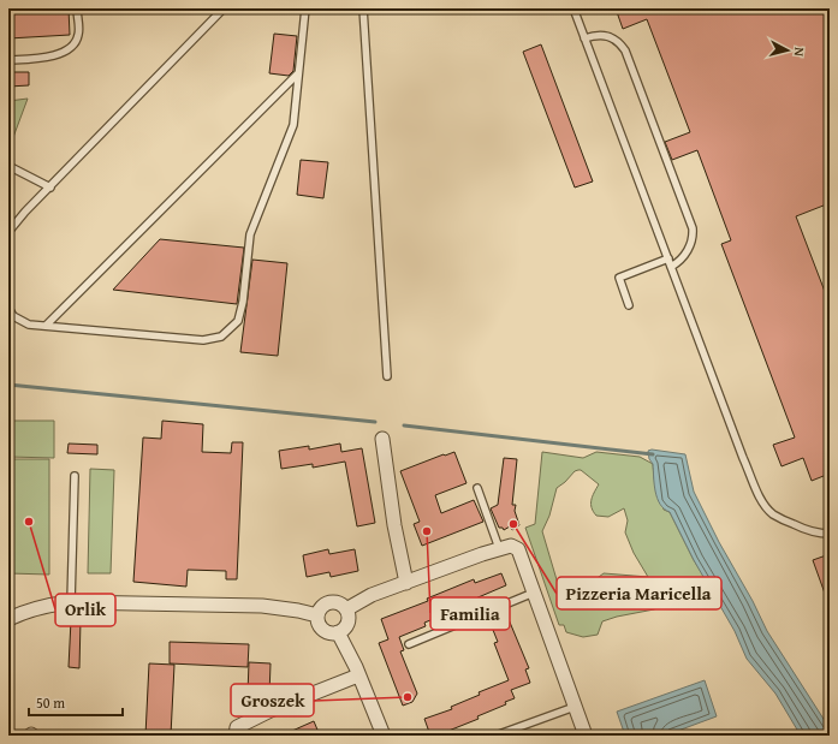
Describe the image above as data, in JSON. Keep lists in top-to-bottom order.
{
  "places": [
    "Orlik",
    "Pizzeria Maricella",
    "Familia",
    "Groszek"
  ],
  "scale_bar": "50 m",
  "north": "right"
}
